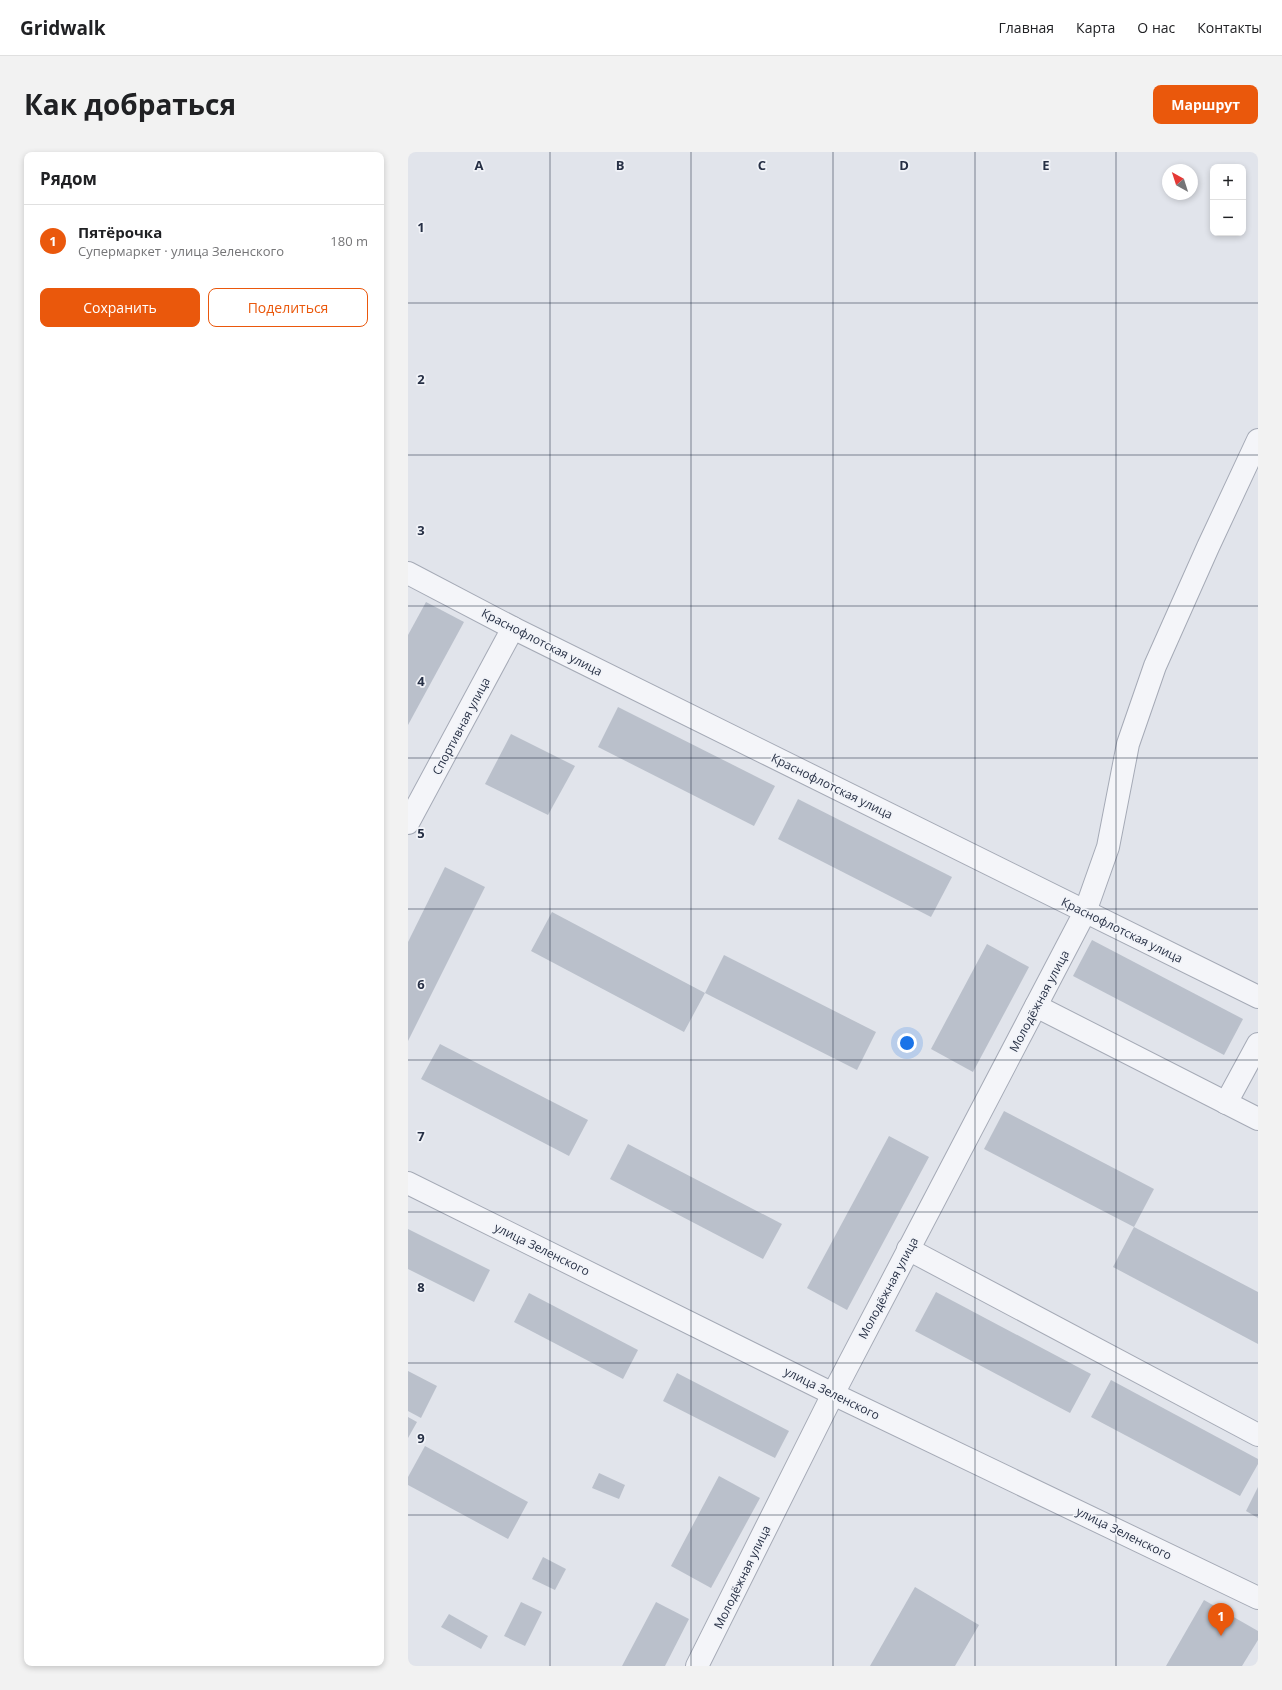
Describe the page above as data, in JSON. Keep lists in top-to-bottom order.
{
  "streets": {
    "street": [
      "Краснофлотская улица",
      "Спортивная улица",
      "Молодёжная улица",
      "улица Зеленского"
    ]
  },
  "crossings": [
    ["Краснофлотская улица", "Спортивная улица"],
    ["Краснофлотская улица", "Молодёжная улица"],
    ["Молодёжная улица", "улица Зеленского"]
  ],
  "north": "top left",
  "page": {
    "header": "Gridwalk",
    "nav": [
      "Главная",
      "Карта",
      "О нас",
      "Контакты"
    ],
    "title": "Как добраться",
    "buttons": [
      "Маршрут",
      ["Сохранить", "Поделиться"]
    ],
    "heading": "Рядом",
    "map_buttons": ["+", "−"],
    "list": [
      {
        "mark": "1",
        "name": "Пятёрочка",
        "note": "Супермаркет · улица Зеленского",
        "value": "180 m"
      }
    ],
    "pins": "1"
  },
  "grid": {
    "columns": [
      "A",
      "B",
      "C",
      "D",
      "E"
    ],
    "rows": [
      "1",
      "2",
      "3",
      "4",
      "5",
      "6",
      "7",
      "8",
      "9"
    ]
  }
}
